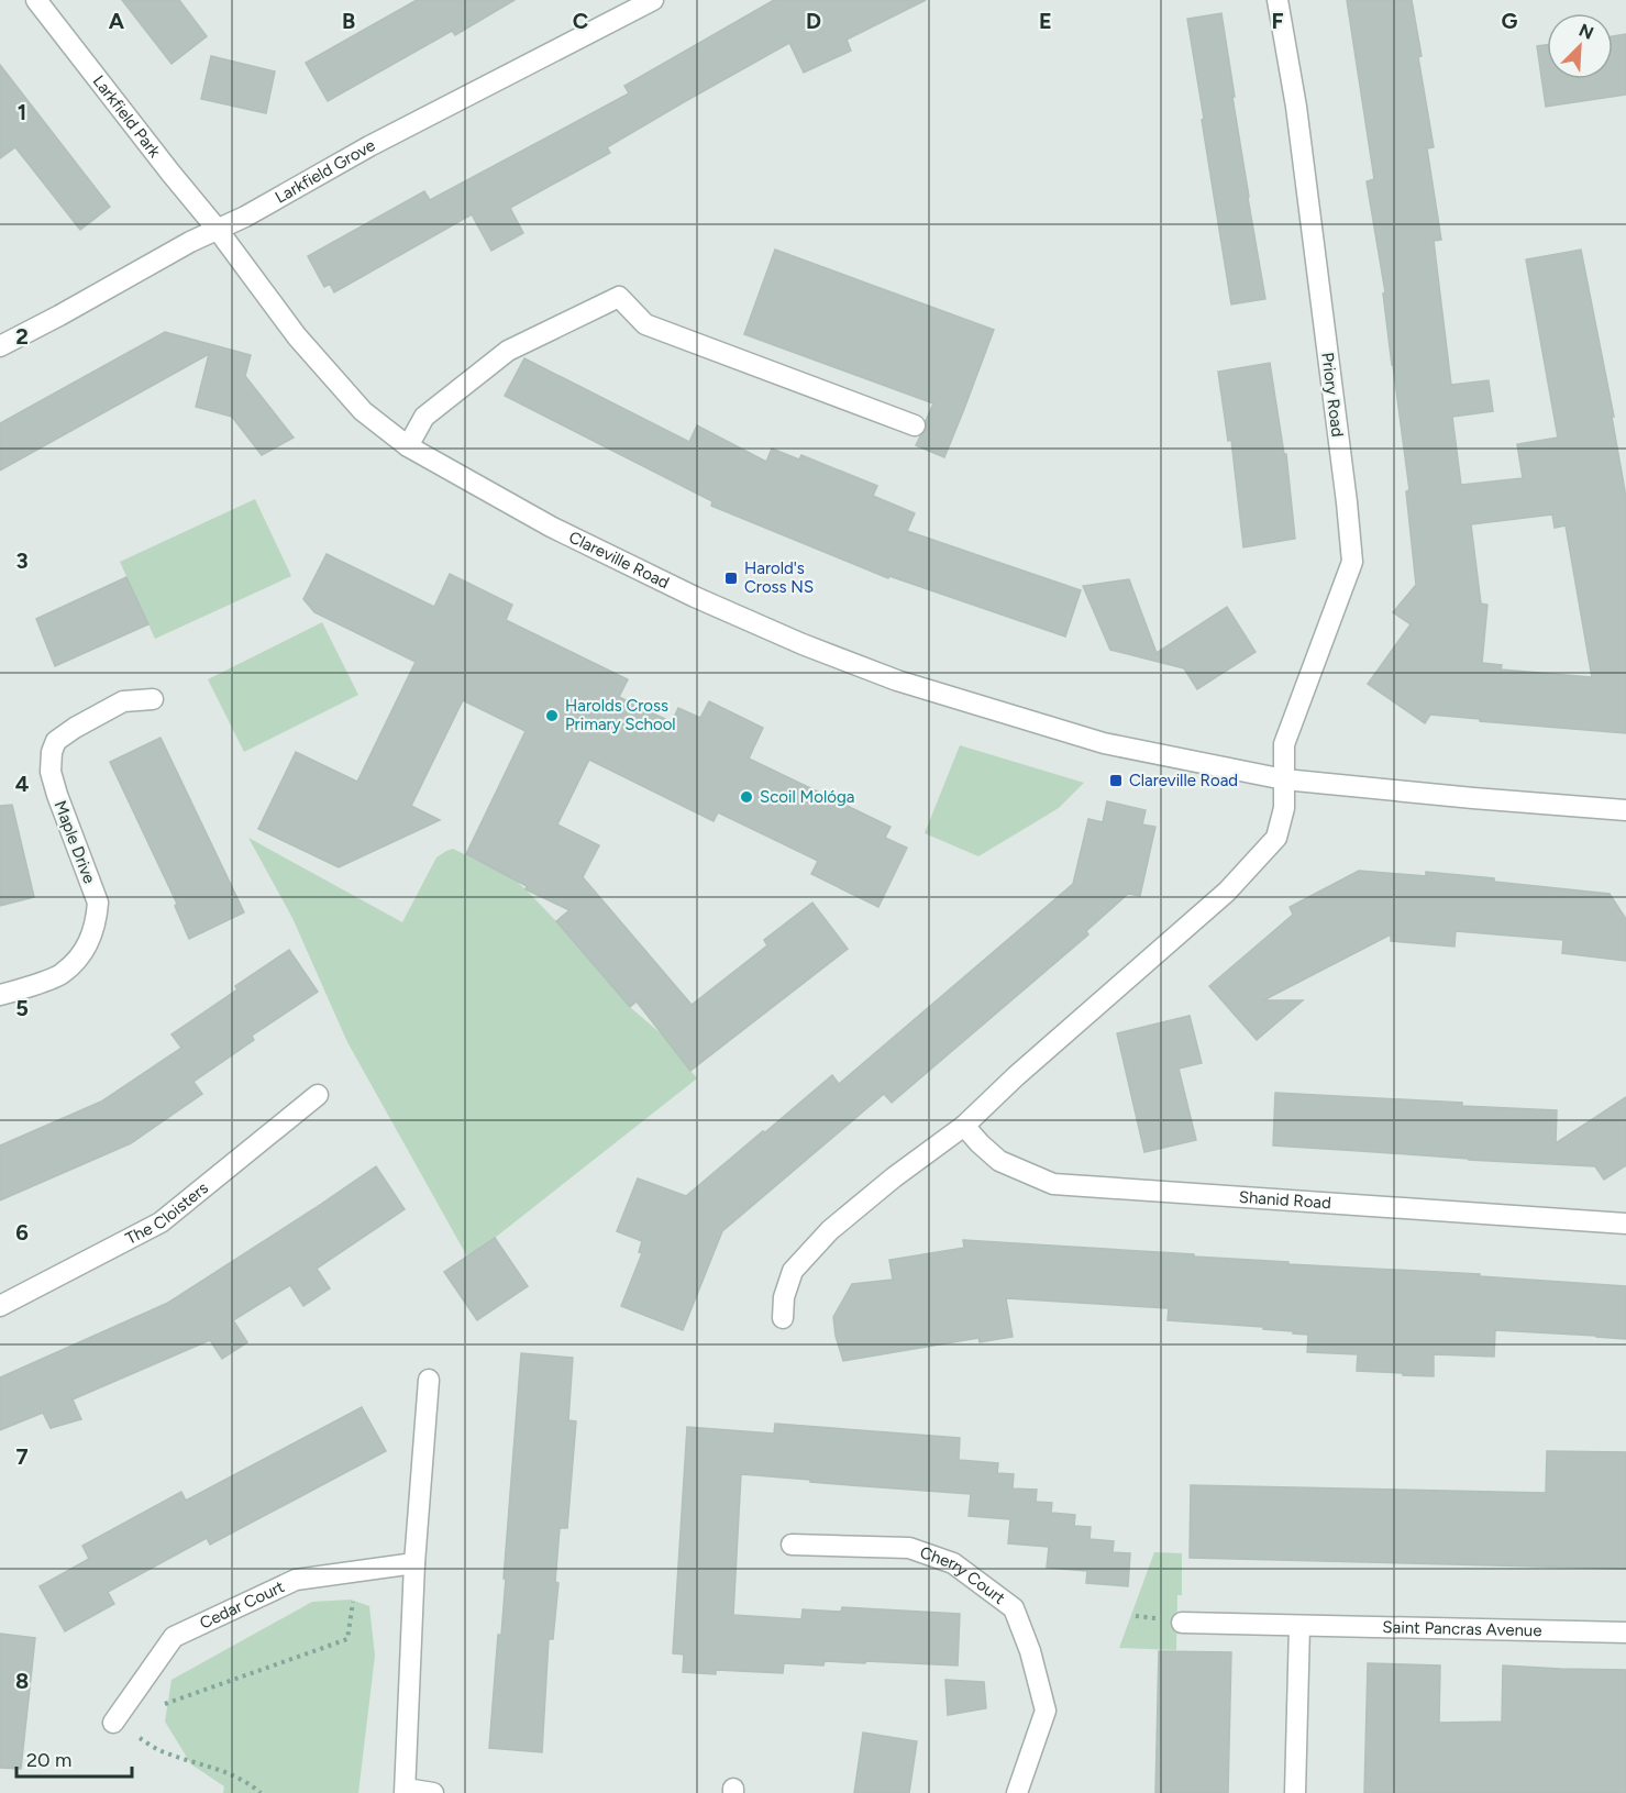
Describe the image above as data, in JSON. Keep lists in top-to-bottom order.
{
  "streets": {
    "street": [
      "Larkfield Park",
      "Larkfield Grove",
      "Priory Road",
      "Clareville Road",
      "Maple Drive",
      "Shanid Road",
      "The Cloisters",
      "Cherry Court",
      "Cedar Court",
      "Saint Pancras Avenue"
    ]
  },
  "crossings": [
    ["Larkfield Park", "Larkfield Grove"],
    ["Larkfield Park", "Clareville Road"],
    ["Larkfield Grove", "Clareville Road"],
    ["Priory Road", "Clareville Road"]
  ],
  "places": {
    "transit": ["Harold's Cross NS", "Clareville Road"],
    "other": ["Harolds Cross Primary School", "Scoil Mológa"]
  },
  "scale_bar": "20 m",
  "north": "top right",
  "grid": {
    "columns": [
      "A",
      "B",
      "C",
      "D",
      "E",
      "F",
      "G"
    ],
    "rows": [
      "1",
      "2",
      "3",
      "4",
      "5",
      "6",
      "7",
      "8"
    ]
  }
}
